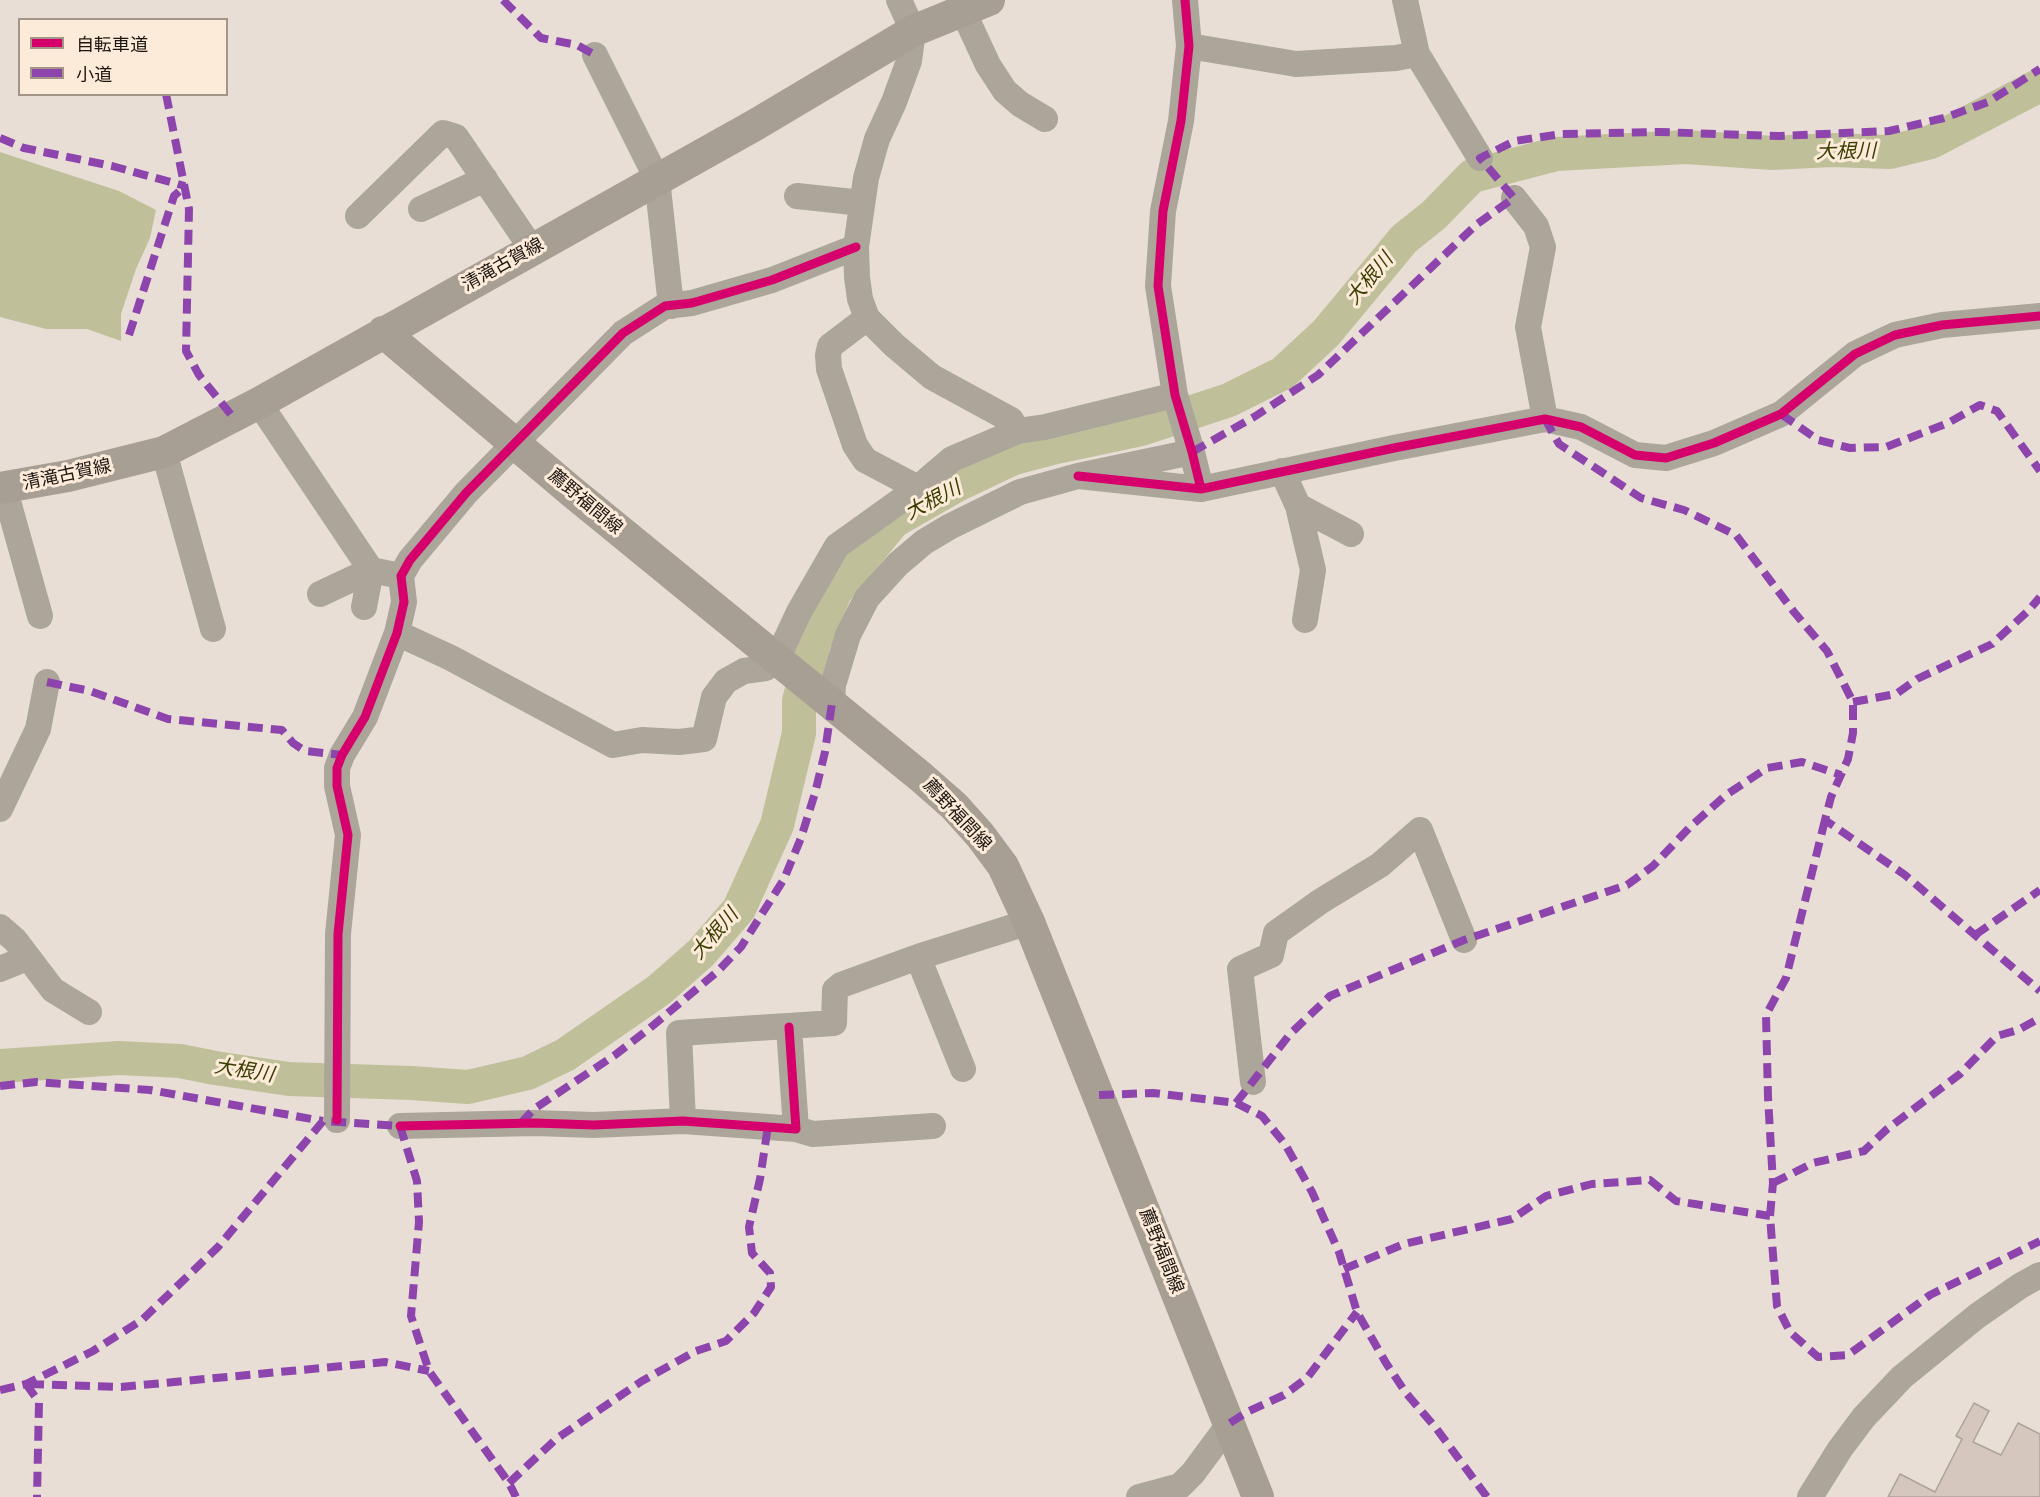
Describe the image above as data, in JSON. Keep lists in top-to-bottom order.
{
  "streets": {
    "main road": ["清滝古賀線", "薦野福間線"]
  },
  "crossings": [
    ["清滝古賀線", "薦野福間線"]
  ],
  "water": ["大根川"],
  "legend": ["自転車道", "小道"]
}
